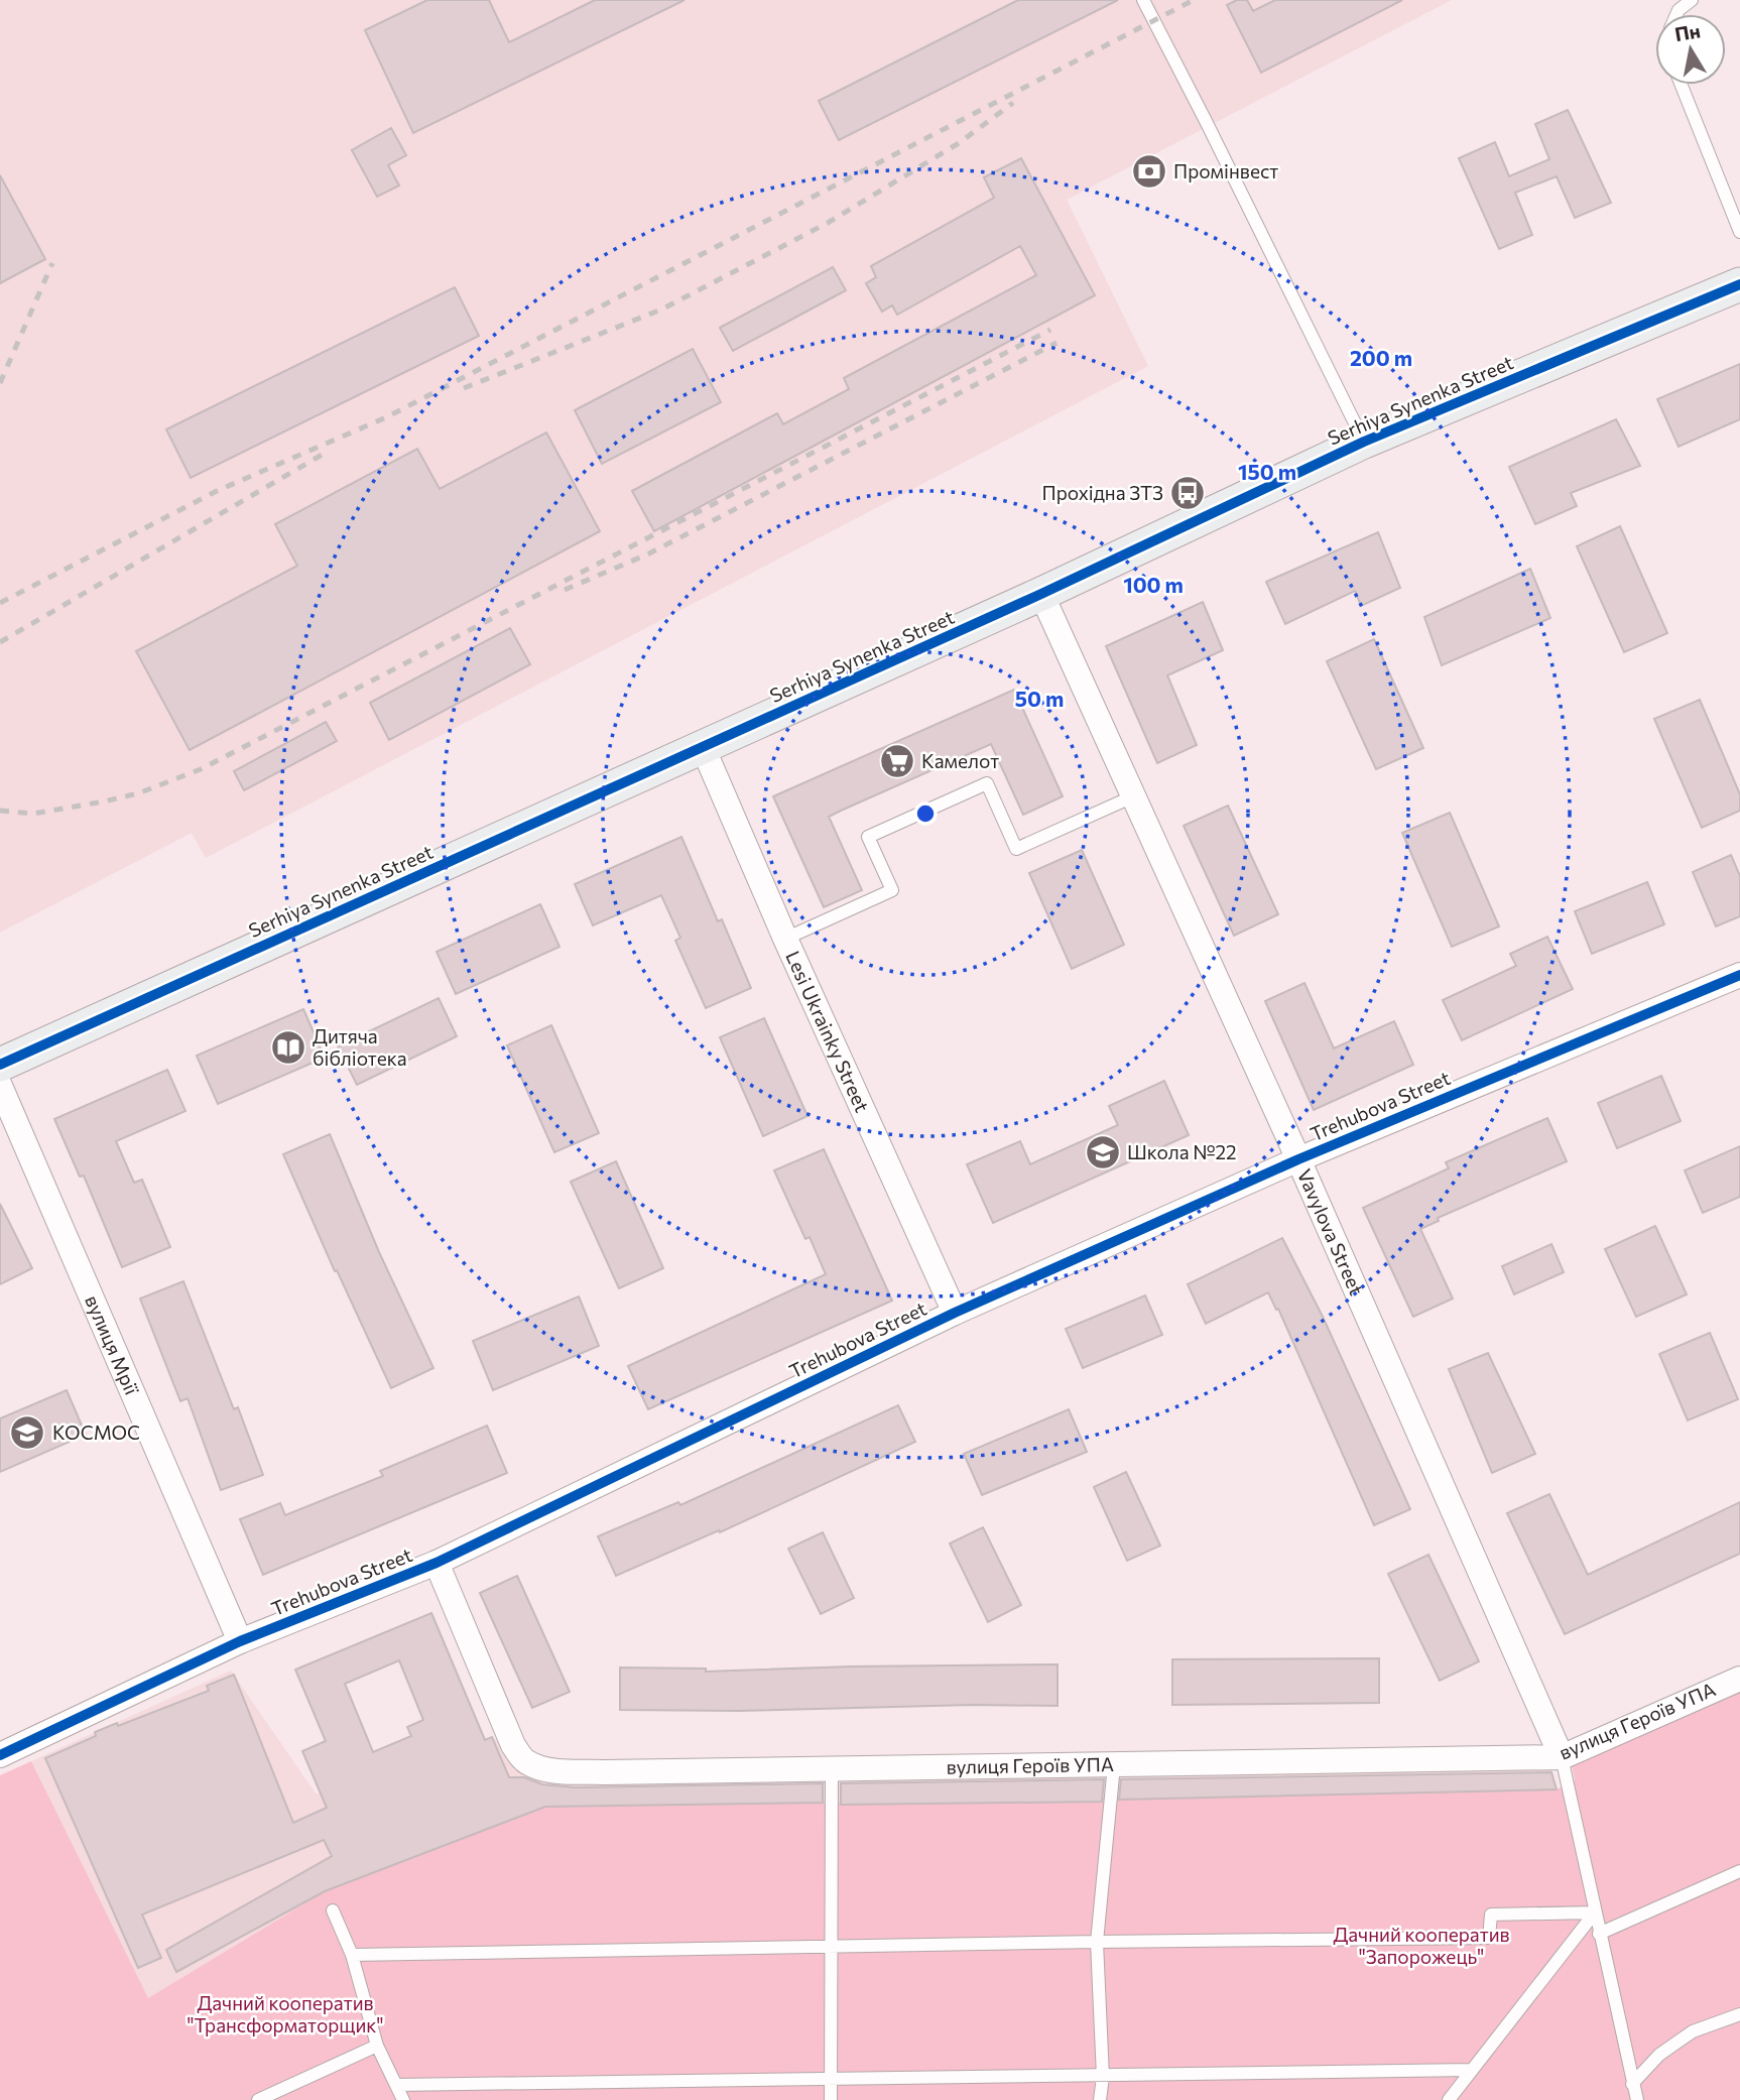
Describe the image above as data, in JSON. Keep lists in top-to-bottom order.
{
  "streets": {
    "street": [
      "Serhiya Synenka Street",
      "Lesi Ukrainky Street",
      "Trehubova Street",
      "Vavylova Street",
      "вулиця Мрії",
      "вулиця Героїв УПА"
    ]
  },
  "crossings": [
    ["Serhiya Synenka Street", "Lesi Ukrainky Street"],
    ["Serhiya Synenka Street", "Vavylova Street"],
    ["Lesi Ukrainky Street", "Trehubova Street"],
    ["Trehubova Street", "Vavylova Street"],
    ["Trehubova Street", "вулиця Мрії"],
    ["Trehubova Street", "вулиця Героїв УПА"],
    ["Vavylova Street", "вулиця Героїв УПА"]
  ],
  "parks": ["Дачний кооператив \"Запорожець\"", "Дачний кооператив \"Трансформаторщик\""],
  "places": {
    "bank": ["Промінвест"],
    "bus stop": ["Прохідна ЗТЗ"],
    "supermarket": ["Камелот"],
    "library": ["Дитяча бібліотека"],
    "school or university": ["Школа №22", "КОСМОС"]
  },
  "north": "top",
  "rings": [
    "200 m",
    "150 m",
    "100 m",
    "50 m"
  ]
}
